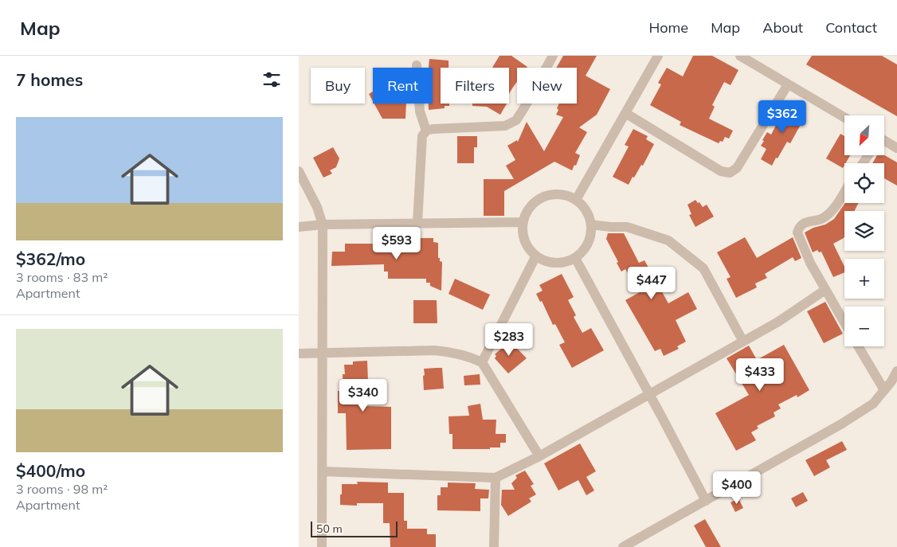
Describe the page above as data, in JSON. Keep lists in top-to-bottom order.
{
  "scale_bar": "50 m",
  "north": "bottom left",
  "page": {
    "header": "Map",
    "nav": [
      "Home",
      "Map",
      "About",
      "Contact"
    ],
    "heading": "7 homes",
    "chip": [
      "Buy",
      "Rent",
      "Filters",
      "New"
    ],
    "price": [
      "$362",
      "$593",
      "$447",
      "$283",
      "$433",
      "$340",
      "$400"
    ],
    "list": [
      {
        "name": "$362/mo",
        "note": "3 rooms · 83 m² · Apartment"
      },
      {
        "name": "$400/mo",
        "note": "3 rooms · 98 m² · Apartment"
      }
    ],
    "map_buttons": ["+", "−"],
    "scale": "50 m"
  }
}
